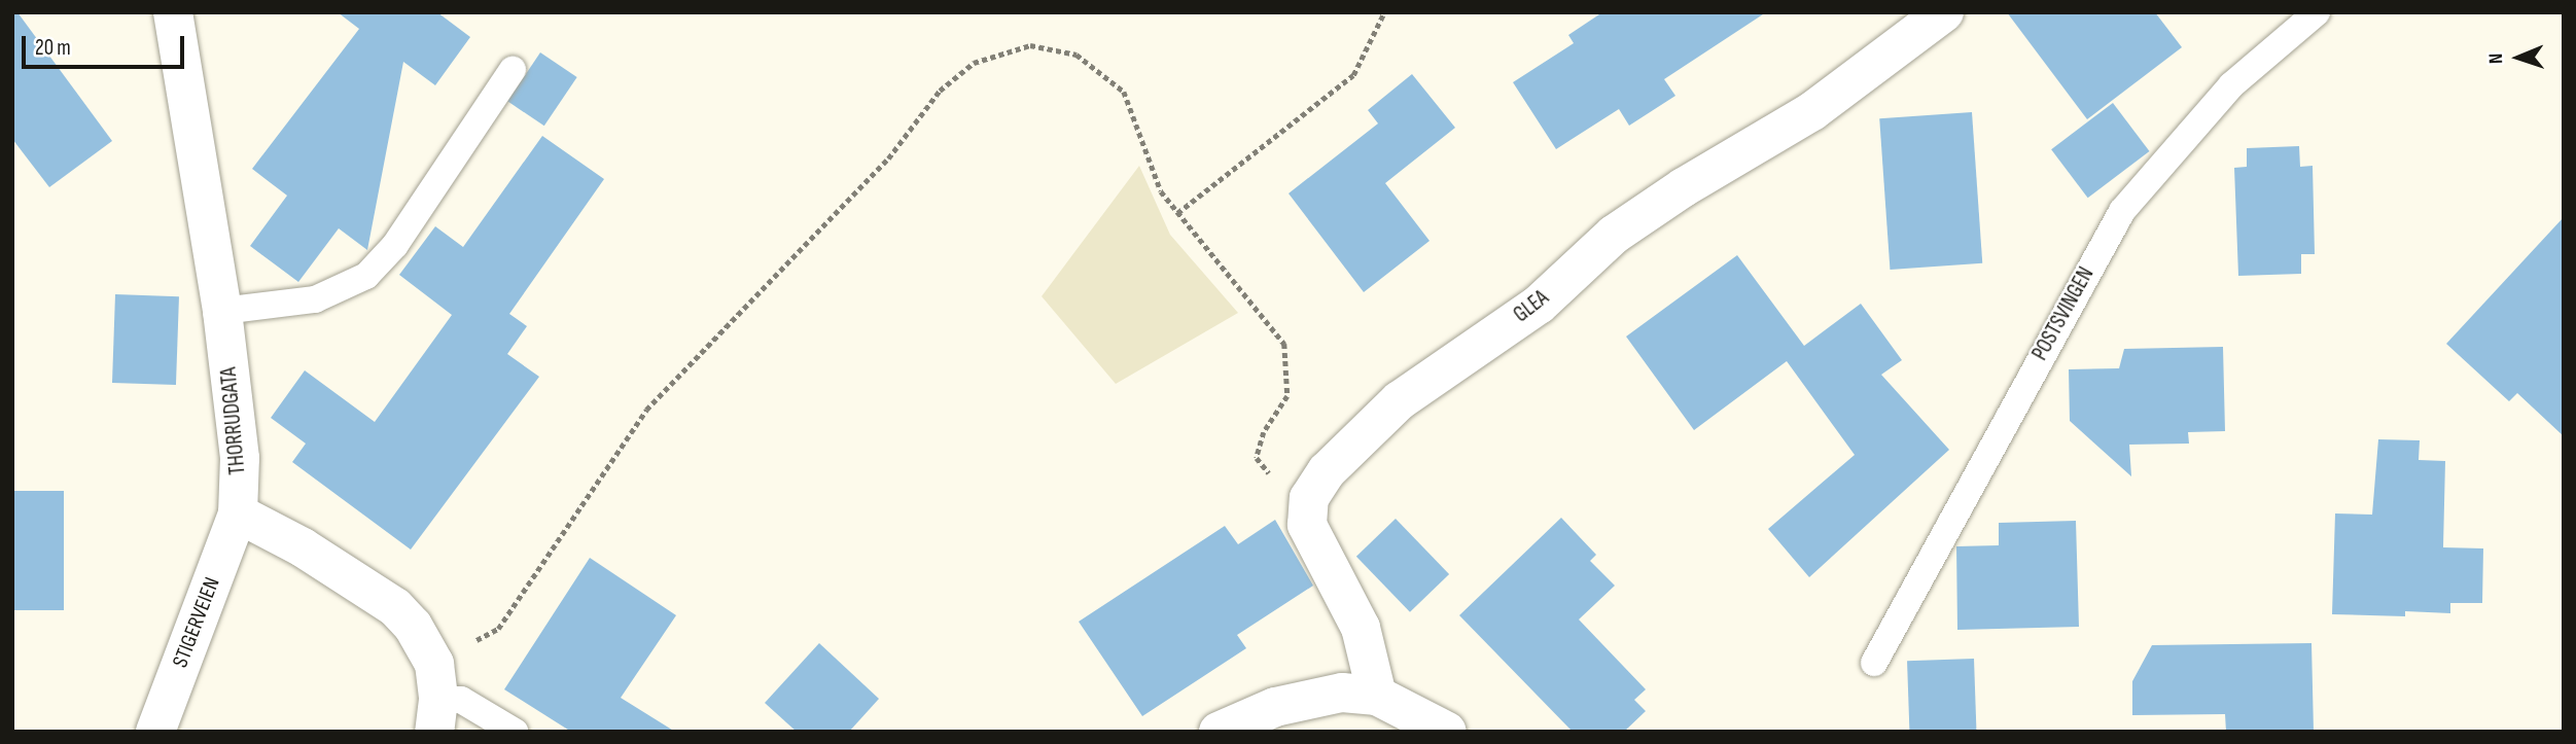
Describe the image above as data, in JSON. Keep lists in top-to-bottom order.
{
  "streets": {
    "street": ["GLEA", "THORRUDGATA", "STIGERVEIEN"],
    "lane": ["POSTSVINGEN"]
  },
  "crossings": [
    ["THORRUDGATA", "STIGERVEIEN"]
  ],
  "scale_bar": "20 m",
  "north": "left"
}
